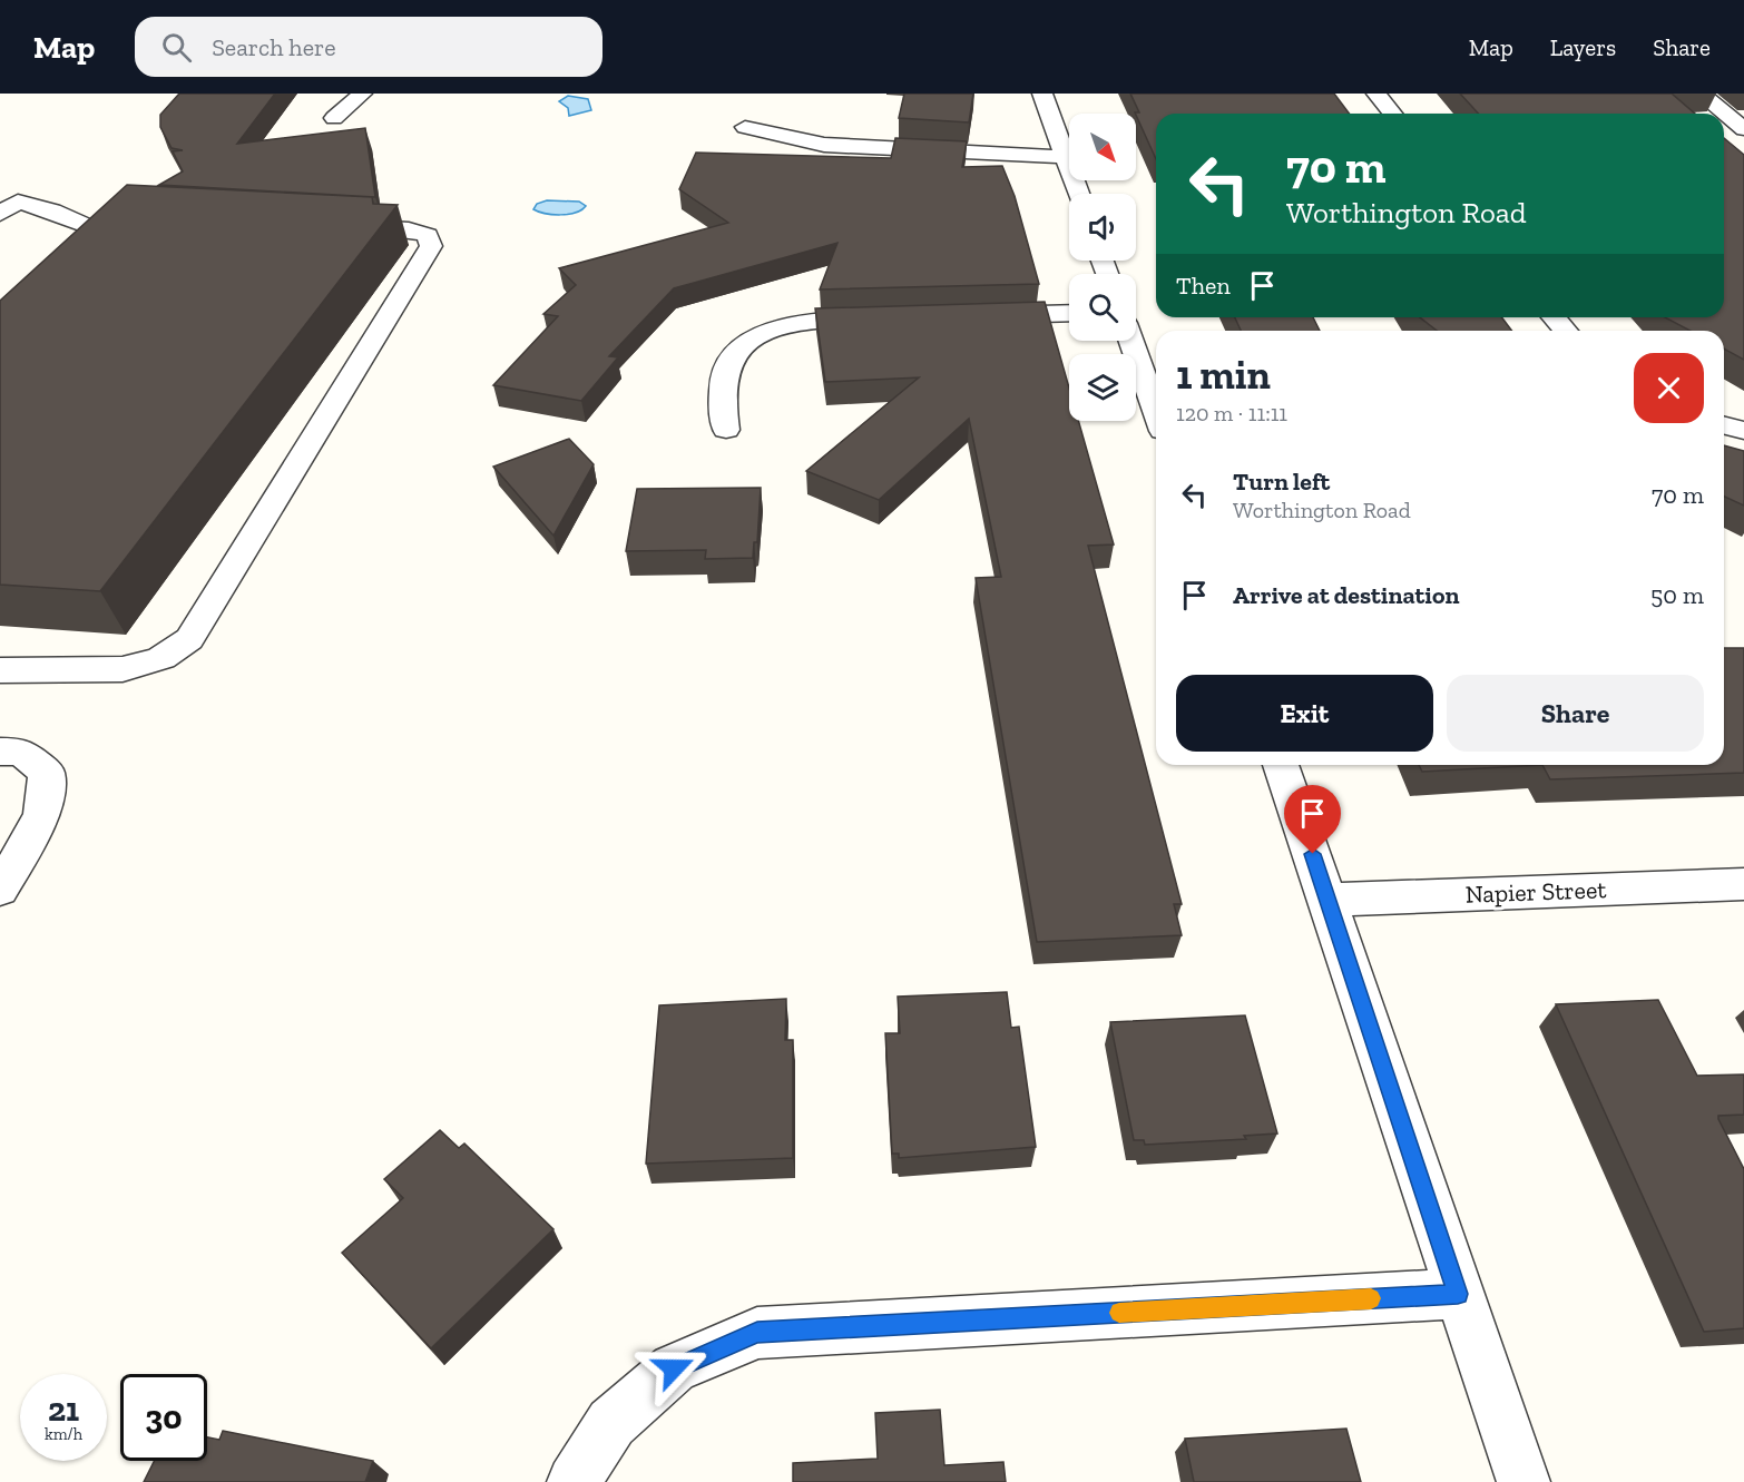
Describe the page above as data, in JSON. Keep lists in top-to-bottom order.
{
  "streets": {
    "street": ["Napier Street"]
  },
  "north": "bottom right",
  "page": {
    "header": "Map",
    "search": "Search here",
    "nav": ["Map", "Layers", "Share"],
    "turn": ["70 m", "Worthington Road"],
    "then": "Then",
    "heading": ["1 min", "120 m · 11:11"],
    "list": [
      {
        "name": "Turn left",
        "note": "Worthington Road",
        "value": "70 m"
      },
      {
        "name": "Arrive at destination",
        "value": "50 m"
      }
    ],
    "buttons": ["Exit", "Share"],
    "speed": "21 km/h",
    "limit": "30"
  }
}
